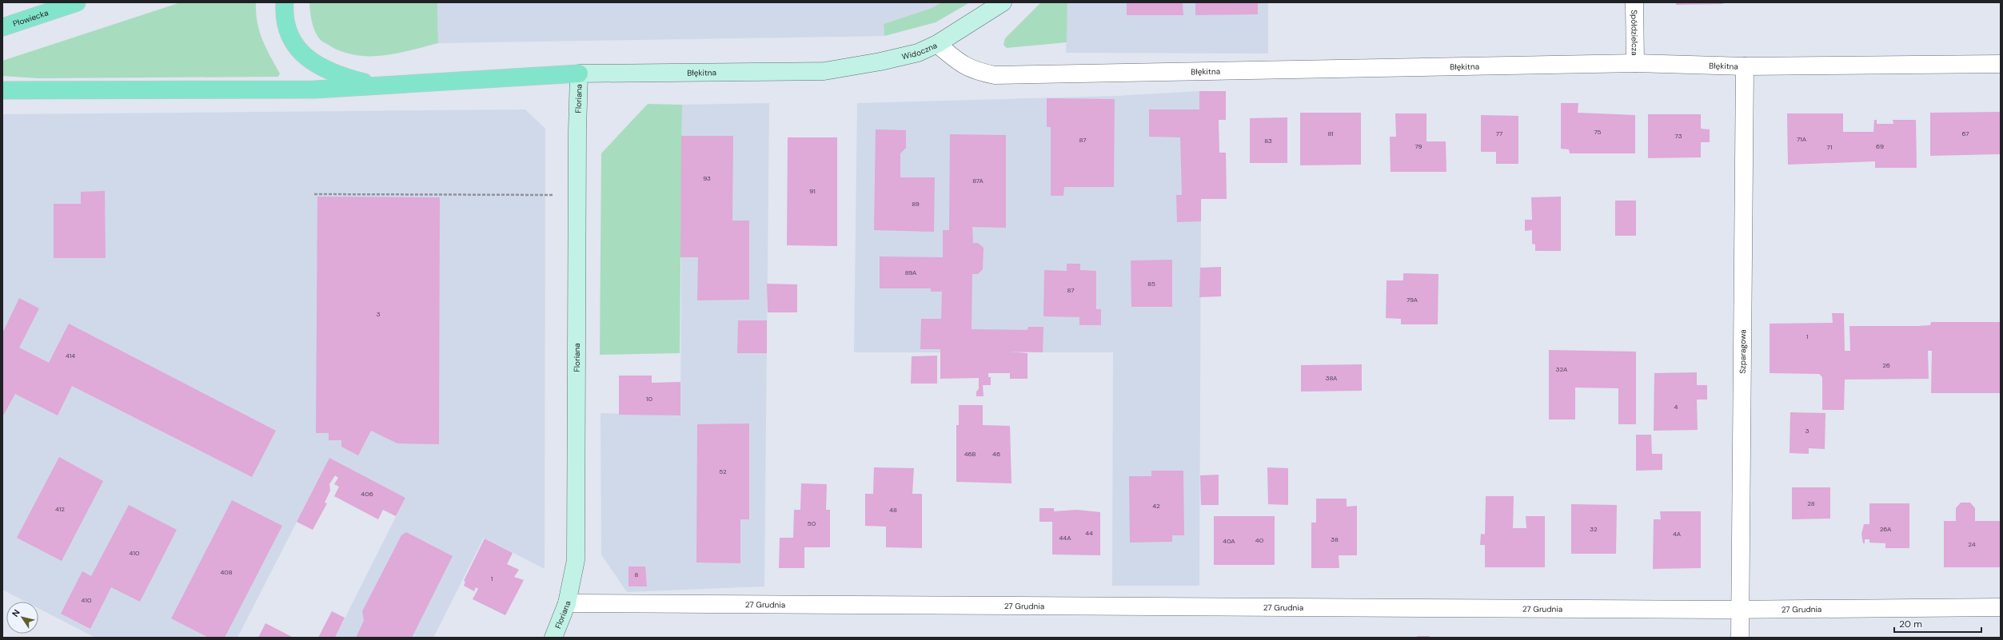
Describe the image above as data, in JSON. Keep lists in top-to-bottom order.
{
  "streets": {
    "main road": ["Płowiecka"],
    "street": [
      "Spółdzielcza",
      "Widoczna",
      "Błękitna",
      "Floriana",
      "Szparagowa",
      "27 Grudnia"
    ]
  },
  "crossings": [
    ["Spółdzielcza", "Błękitna"],
    ["Widoczna", "Błękitna"],
    ["Błękitna", "Floriana"],
    ["Błękitna", "Szparagowa"],
    ["Floriana", "27 Grudnia"],
    ["Szparagowa", "27 Grudnia"]
  ],
  "house_numbers": [
    "75",
    "81",
    "77",
    "67",
    "73",
    "71A",
    "87",
    "83",
    "79",
    "69",
    "71",
    "93",
    "87A",
    "91",
    "89",
    "89A",
    "85",
    "87",
    "79A",
    "3",
    "1",
    "414",
    "26",
    "32A",
    "38A",
    "10",
    "4",
    "3",
    "46B",
    "46",
    "52",
    "406",
    "28",
    "42",
    "412",
    "48",
    "50",
    "32",
    "26A",
    "44",
    "4A",
    "44A",
    "38",
    "40",
    "40A",
    "24",
    "410",
    "408",
    "8",
    "1",
    "410"
  ],
  "scale_bar": "20 m",
  "north": "top left"
}
